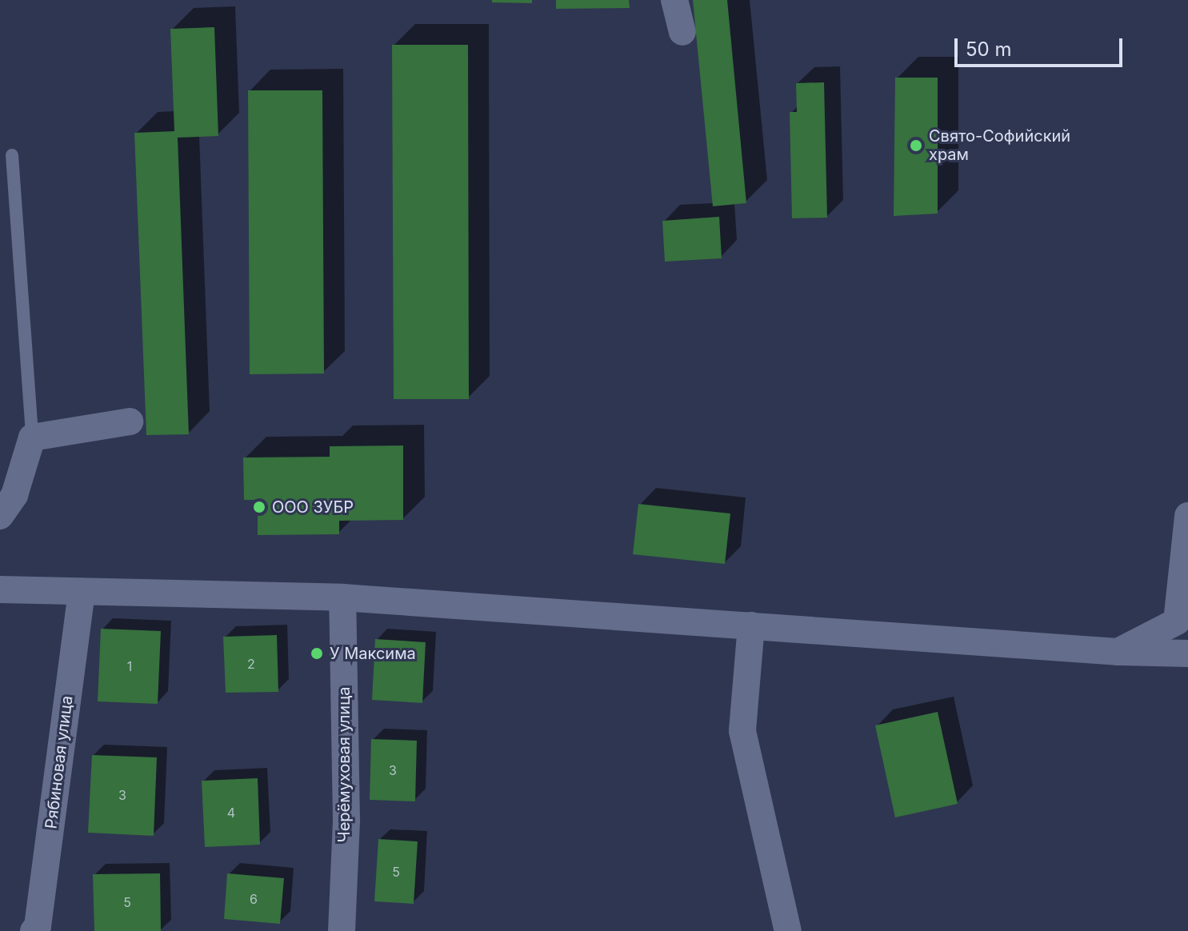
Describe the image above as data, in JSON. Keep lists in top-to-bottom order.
{
  "streets": {
    "street": ["Рябиновая улица", "Черёмуховая улица"]
  },
  "places": ["Свято-Софийский храм", "ООО ЗУБР", "У Максима"],
  "house_numbers": [
    "2",
    "1",
    "3",
    "3",
    "4",
    "5",
    "6",
    "5"
  ],
  "scale_bar": "50 m"
}
